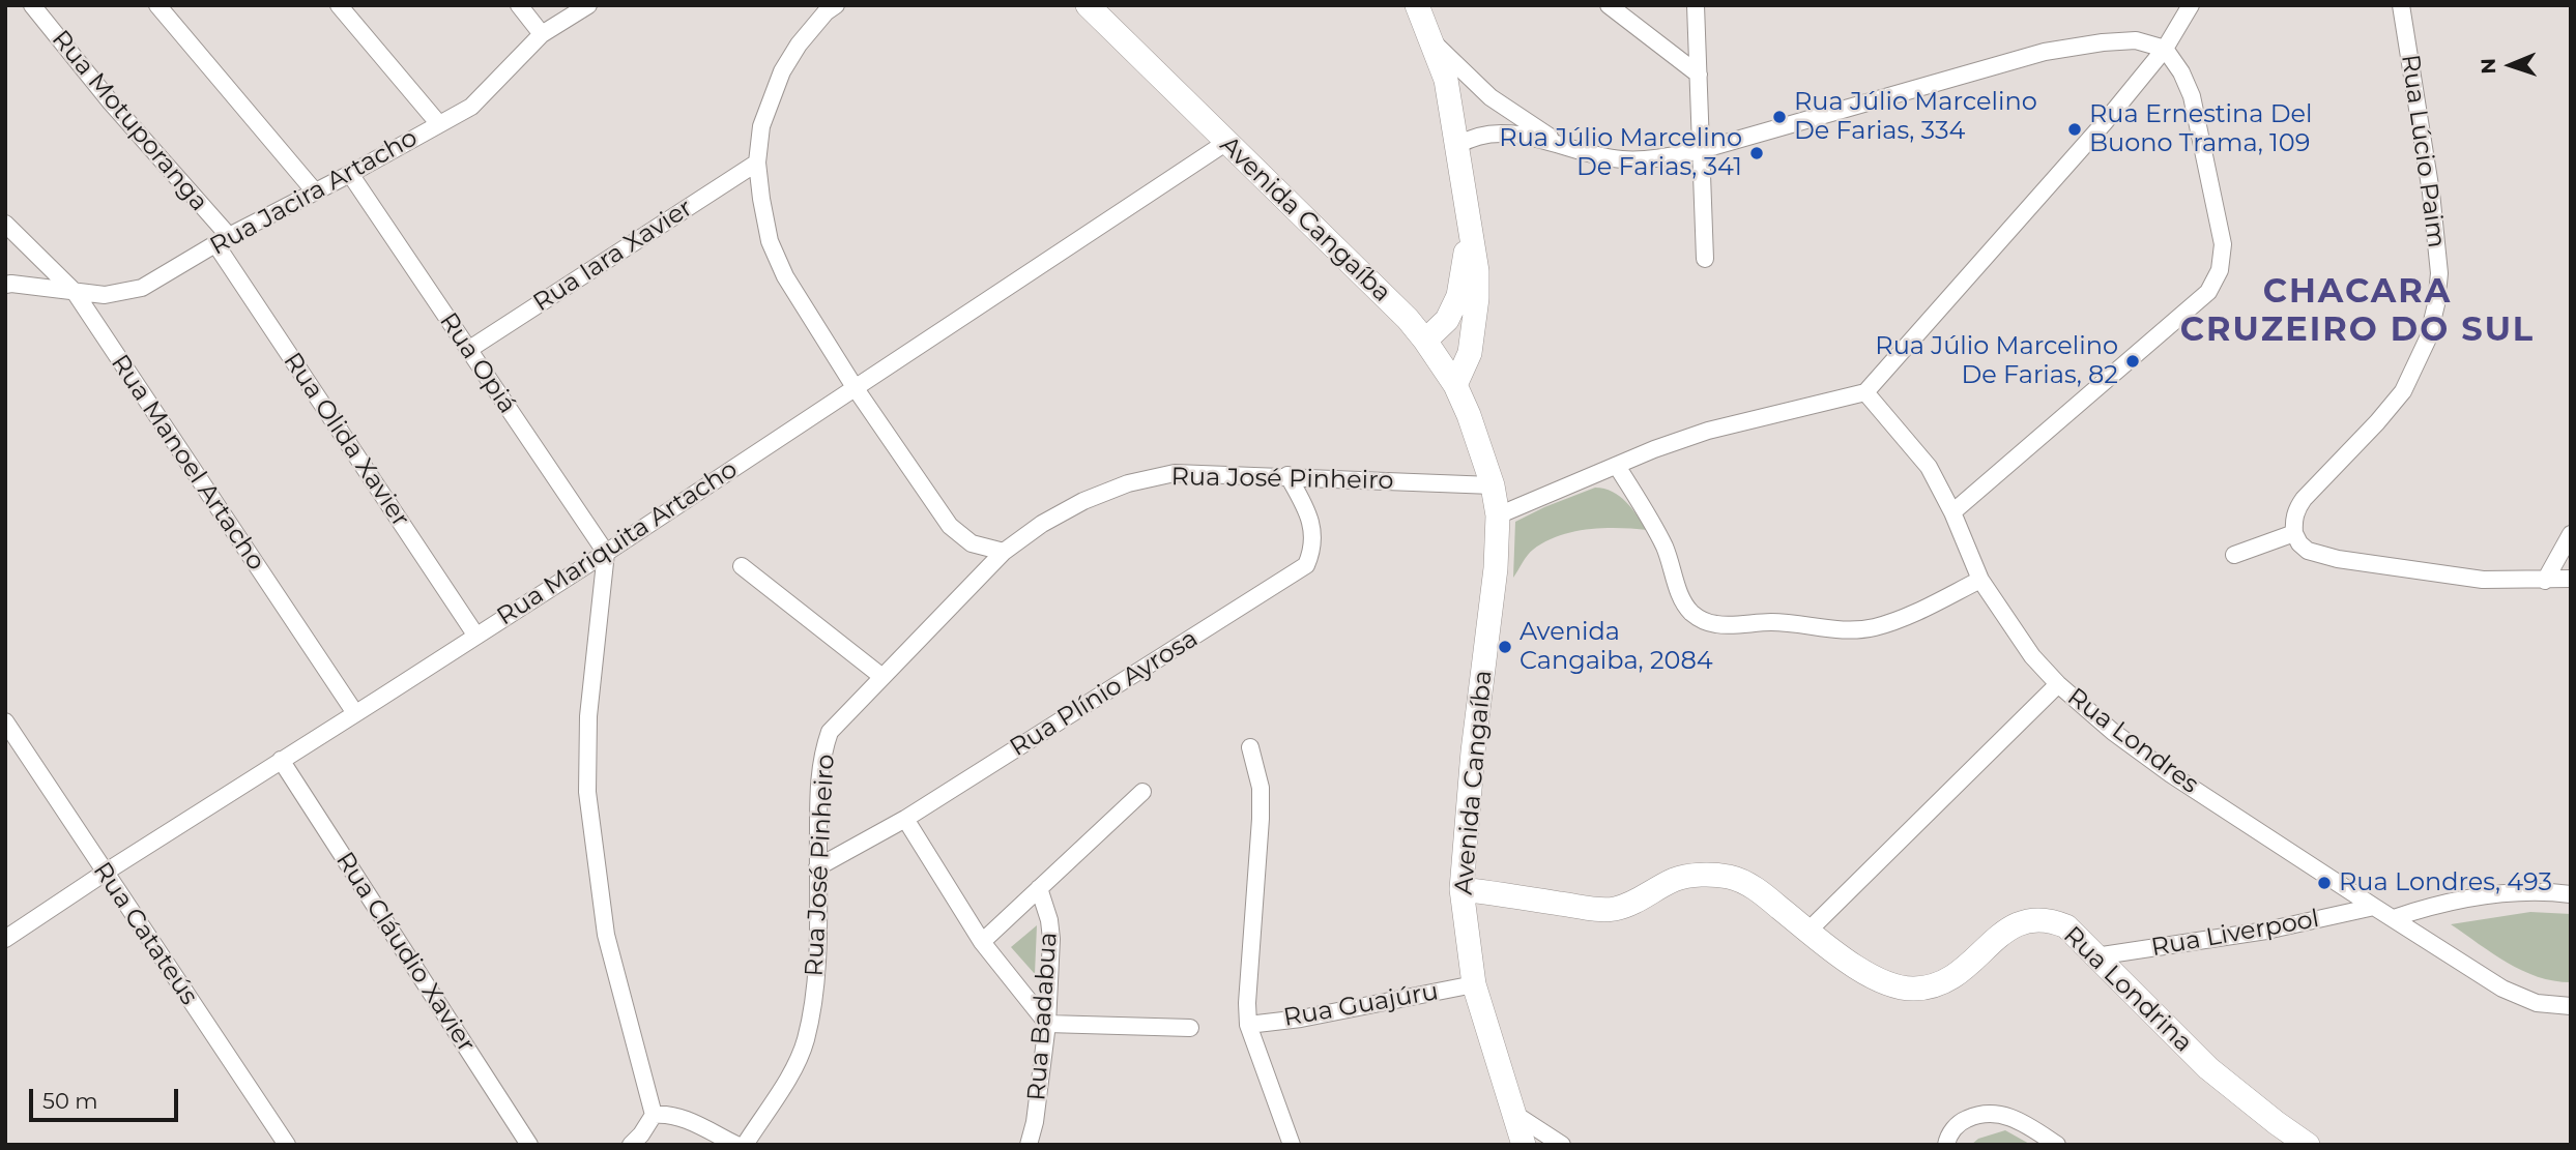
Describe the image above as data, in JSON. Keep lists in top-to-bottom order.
{
  "streets": {
    "street": [
      "Rua Motuporanga",
      "Rua Lúcio Paim",
      "Rua Jacira Artacho",
      "Avenida Cangaíba",
      "Rua Iara Xavier",
      "Rua Opiá",
      "Rua Olida Xavier",
      "Rua Manoel Artacho",
      "Rua José Pinheiro",
      "Rua Mariquita Artacho",
      "Rua Plínio Ayrosa",
      "Rua Londres",
      "Rua Catateús",
      "Rua Liverpool",
      "Rua Cláudio Xavier",
      "Rua Londrina",
      "Rua Guajúru",
      "Rua Badabua"
    ]
  },
  "crossings": [
    ["Rua Motuporanga", "Rua Jacira Artacho"],
    ["Rua Motuporanga", "Rua Olida Xavier"],
    ["Rua Jacira Artacho", "Rua Opiá"],
    ["Rua Jacira Artacho", "Rua Olida Xavier"],
    ["Rua Jacira Artacho", "Rua Manoel Artacho"],
    ["Avenida Cangaíba", "Rua José Pinheiro"],
    ["Avenida Cangaíba", "Rua Mariquita Artacho"],
    ["Avenida Cangaíba", "Rua Londrina"],
    ["Avenida Cangaíba", "Rua Guajúru"],
    ["Rua Iara Xavier", "Rua Opiá"],
    ["Rua Opiá", "Rua Mariquita Artacho"],
    ["Rua Olida Xavier", "Rua Mariquita Artacho"],
    ["Rua Manoel Artacho", "Rua Mariquita Artacho"],
    ["Rua José Pinheiro", "Rua Plínio Ayrosa"],
    ["Rua Mariquita Artacho", "Rua Catateús"],
    ["Rua Mariquita Artacho", "Rua Cláudio Xavier"],
    ["Rua Londres", "Rua Liverpool"],
    ["Rua Liverpool", "Rua Londrina"]
  ],
  "districts": ["CHACARA CRUZEIRO DO SUL"],
  "places": [
    "Rua Júlio Marcelino De Farias, 334",
    "Rua Ernestina Del Buono Trama, 109",
    "Rua Júlio Marcelino De Farias, 341",
    "Rua Júlio Marcelino De Farias, 82",
    "Avenida Cangaiba, 2084",
    "Rua Londres, 493"
  ],
  "scale_bar": "50 m",
  "north": "left"
}
